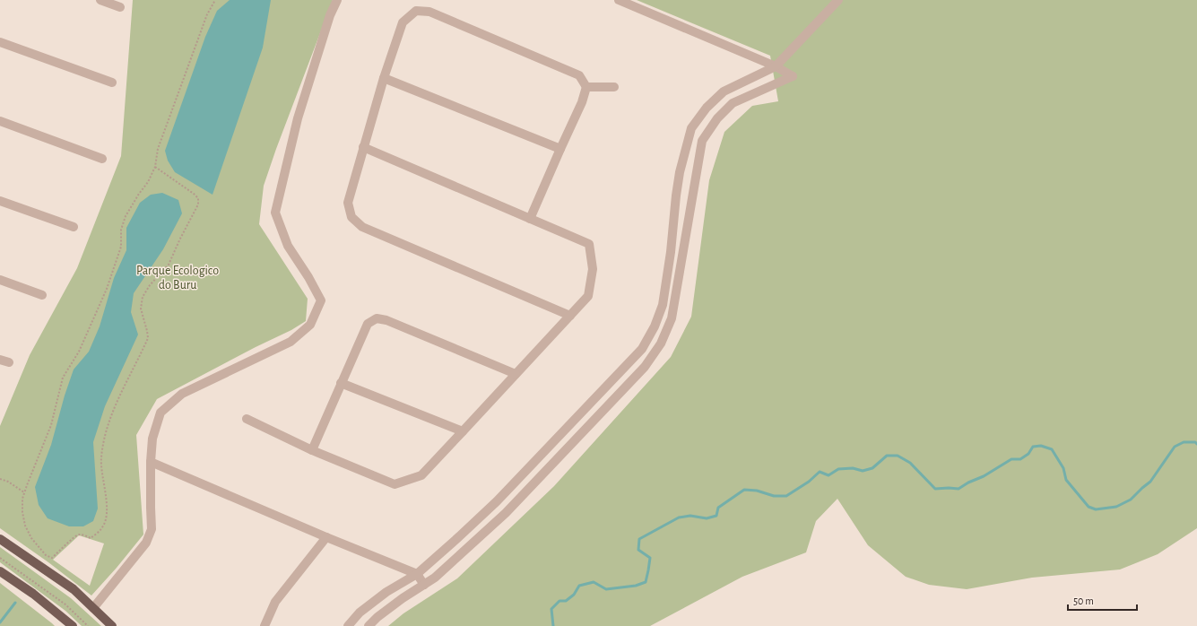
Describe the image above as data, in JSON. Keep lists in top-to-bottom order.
{
  "parks": ["Parque Ecologico do Buru"],
  "scale_bar": "50 m"
}
